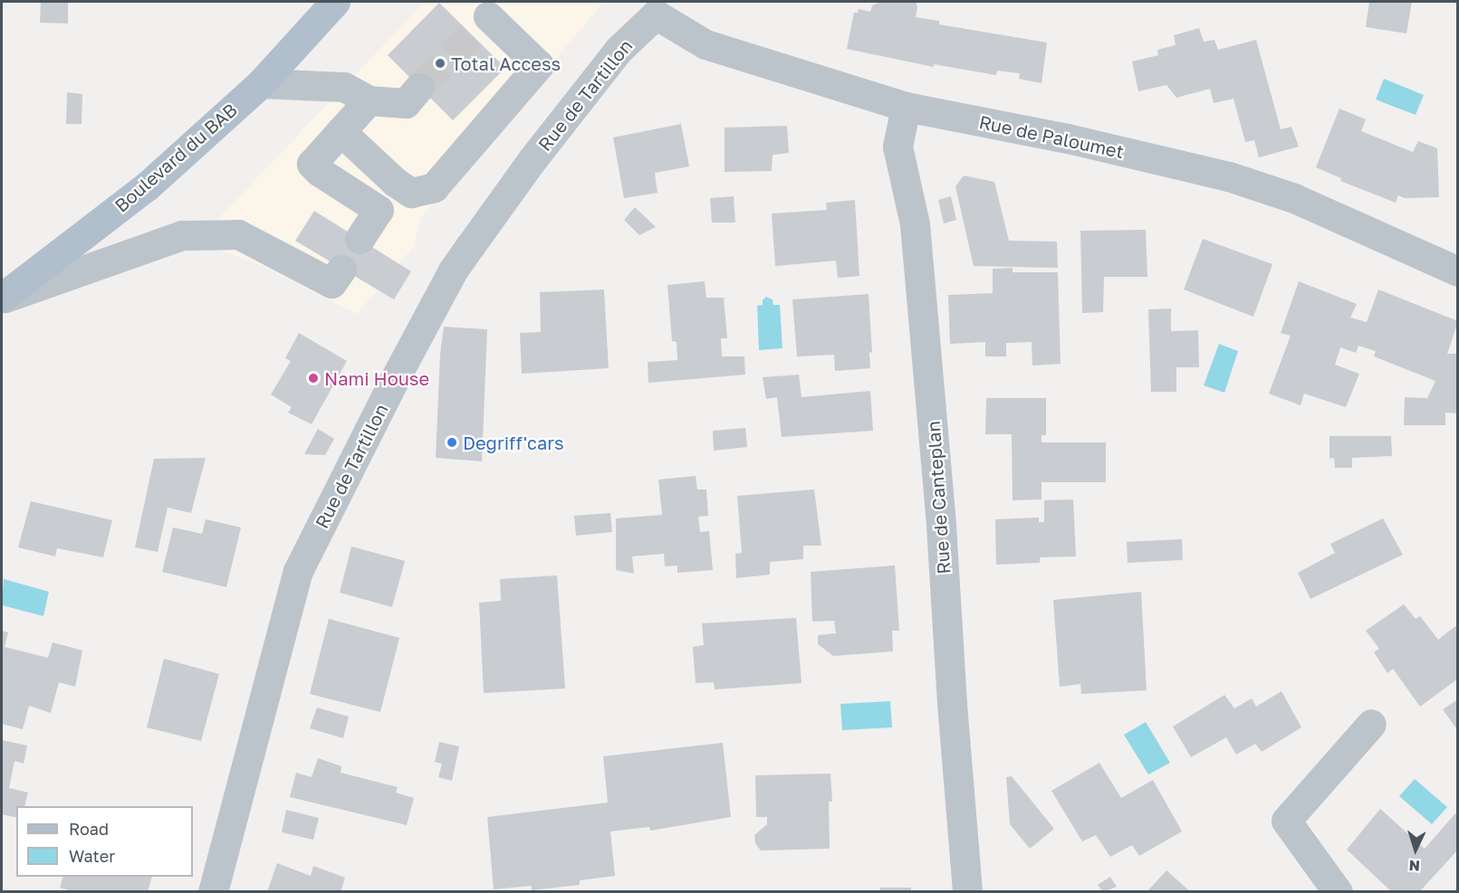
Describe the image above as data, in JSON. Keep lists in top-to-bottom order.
{
  "streets": {
    "main road": ["Boulevard du BAB"],
    "street": ["Rue de Tartillon", "Rue de Paloumet", "Rue de Canteplan"]
  },
  "crossings": [
    ["Rue de Tartillon", "Rue de Paloumet"],
    ["Rue de Paloumet", "Rue de Canteplan"]
  ],
  "places": ["Total Access", "Nami House", "Degriff'cars"],
  "legend": ["Road", "Water"],
  "north": "bottom"
}
